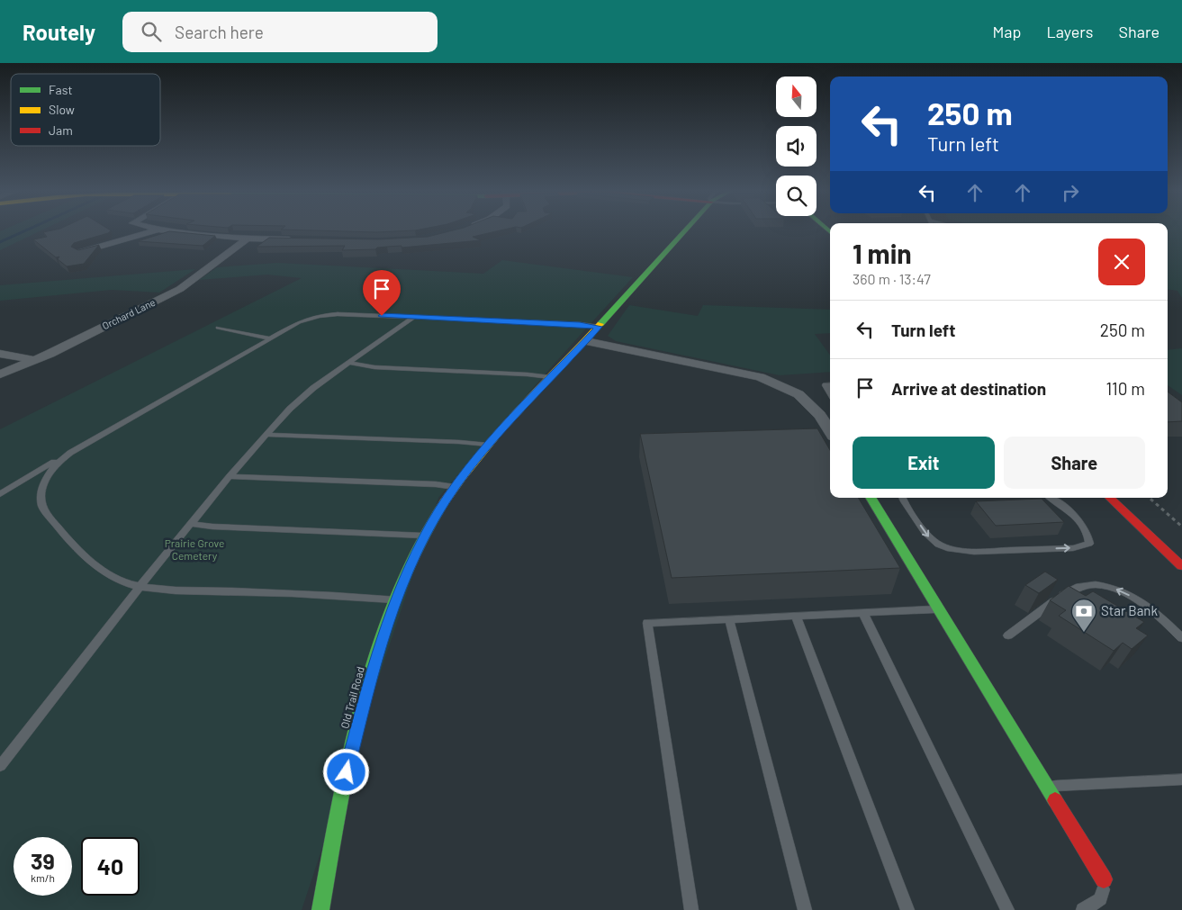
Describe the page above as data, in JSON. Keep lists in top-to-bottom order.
{
  "streets": {
    "street": ["Orchard Lane", "Old Trail Road"]
  },
  "parks": ["Prairie Grove Cemetery"],
  "places": {
    "bank": ["Star Bank"]
  },
  "legend": ["Fast", "Slow", "Jam"],
  "north": "top",
  "page": {
    "header": "Routely",
    "search": "Search here",
    "nav": ["Map", "Layers", "Share"],
    "turn": ["250 m", "Turn left"],
    "heading": ["1 min", "360 m · 13:47"],
    "list": [
      {
        "name": "Turn left",
        "value": "250 m"
      },
      {
        "name": "Arrive at destination",
        "value": "110 m"
      }
    ],
    "buttons": ["Exit", "Share"],
    "speed": "39 km/h",
    "limit": "40"
  }
}
